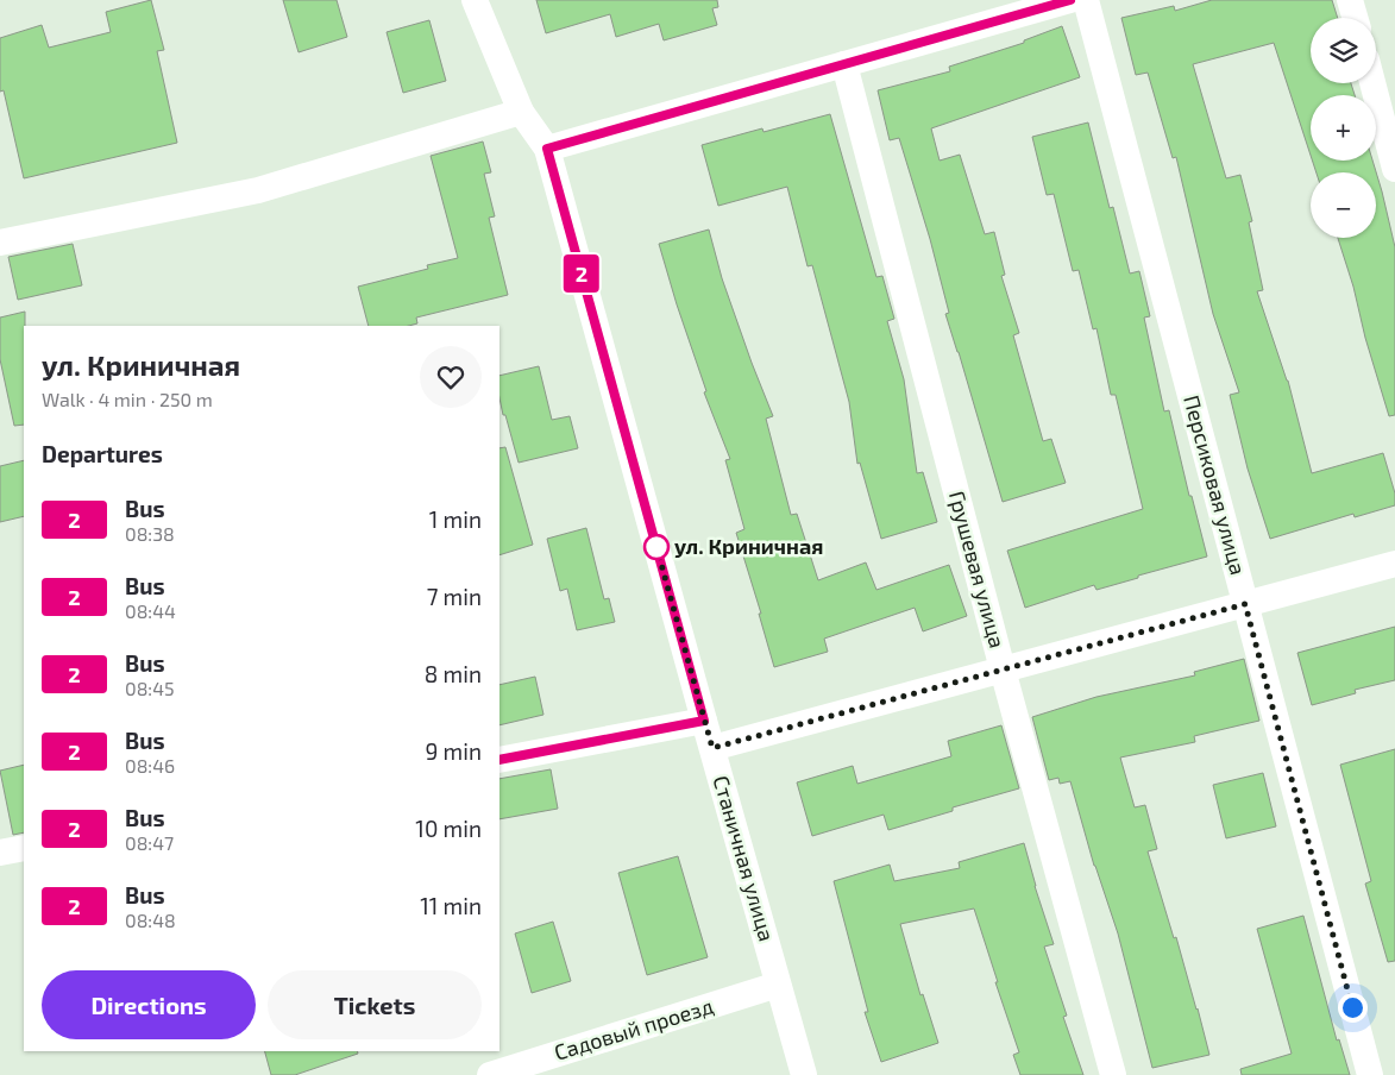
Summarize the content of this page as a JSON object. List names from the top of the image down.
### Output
{
  "streets": {
    "street": [
      "Персиковая улица",
      "Грушевая улица",
      "Станичная улица",
      "Садовый проезд"
    ]
  },
  "crossings": [
    ["Станичная улица", "Садовый проезд"]
  ],
  "places": ["ул. Криничная"],
  "lines": ["bus line 2"],
  "page": {
    "on_map": "2",
    "map_buttons": ["+", "−"],
    "heading": [
      ["ул. Криничная", "Walk · 4 min · 250 m"],
      "Departures"
    ],
    "list": [
      {
        "mark": "2",
        "name": "Bus",
        "note": "08:38",
        "value": "1 min"
      },
      {
        "mark": "2",
        "name": "Bus",
        "note": "08:44",
        "value": "7 min"
      },
      {
        "mark": "2",
        "name": "Bus",
        "note": "08:45",
        "value": "8 min"
      },
      {
        "mark": "2",
        "name": "Bus",
        "note": "08:46",
        "value": "9 min"
      },
      {
        "mark": "2",
        "name": "Bus",
        "note": "08:47",
        "value": "10 min"
      },
      {
        "mark": "2",
        "name": "Bus",
        "note": "08:48",
        "value": "11 min"
      }
    ],
    "buttons": ["Directions", "Tickets"]
  }
}
